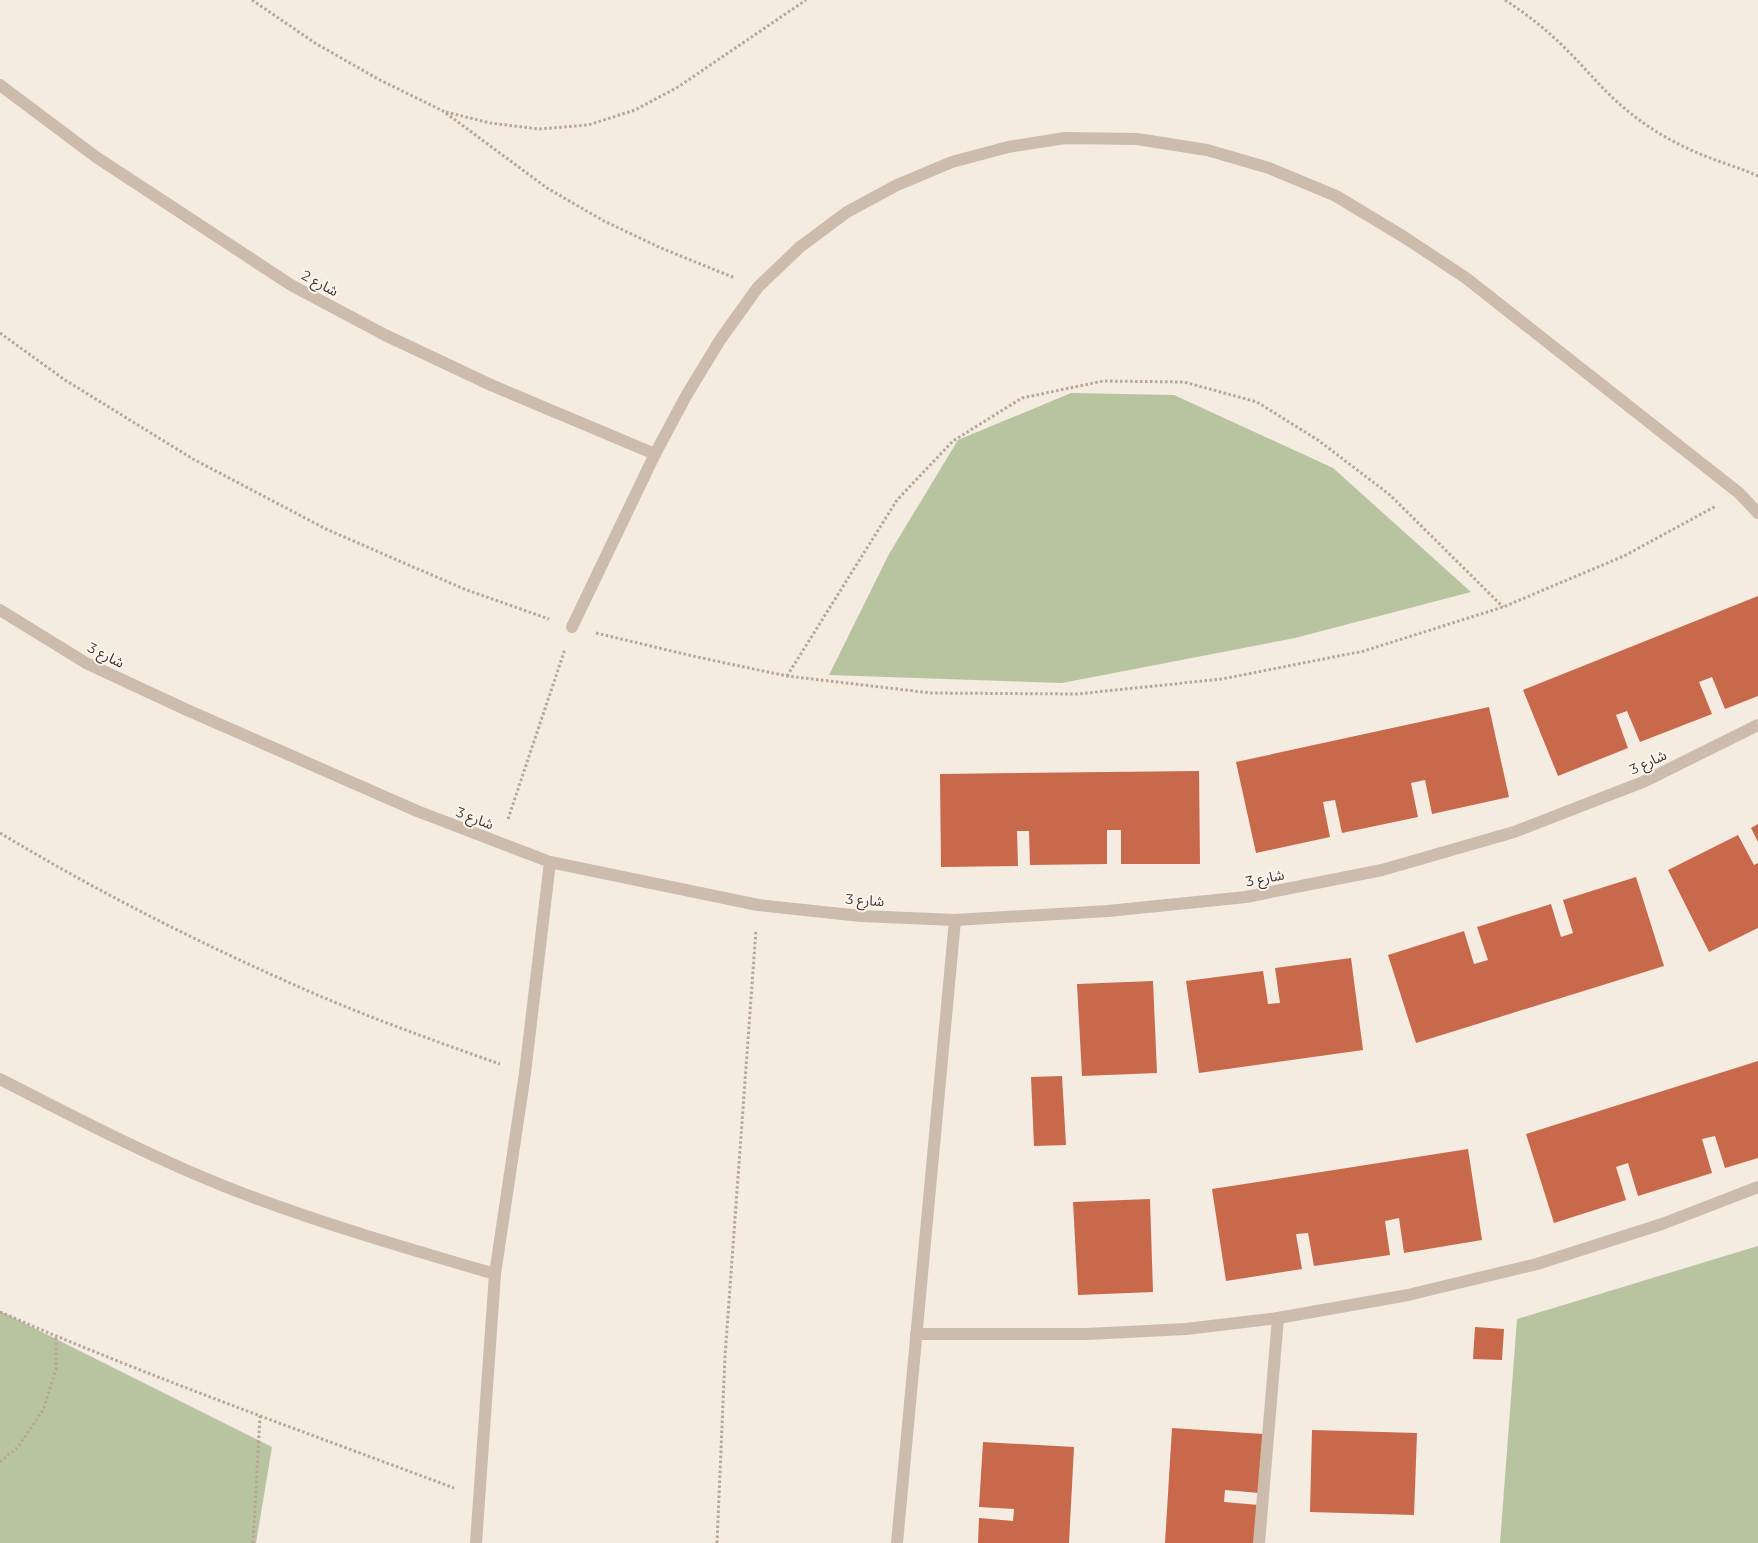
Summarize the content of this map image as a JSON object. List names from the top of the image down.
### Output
{
  "streets": {
    "street": ["شارع 2", "شارع 3"]
  }
}
